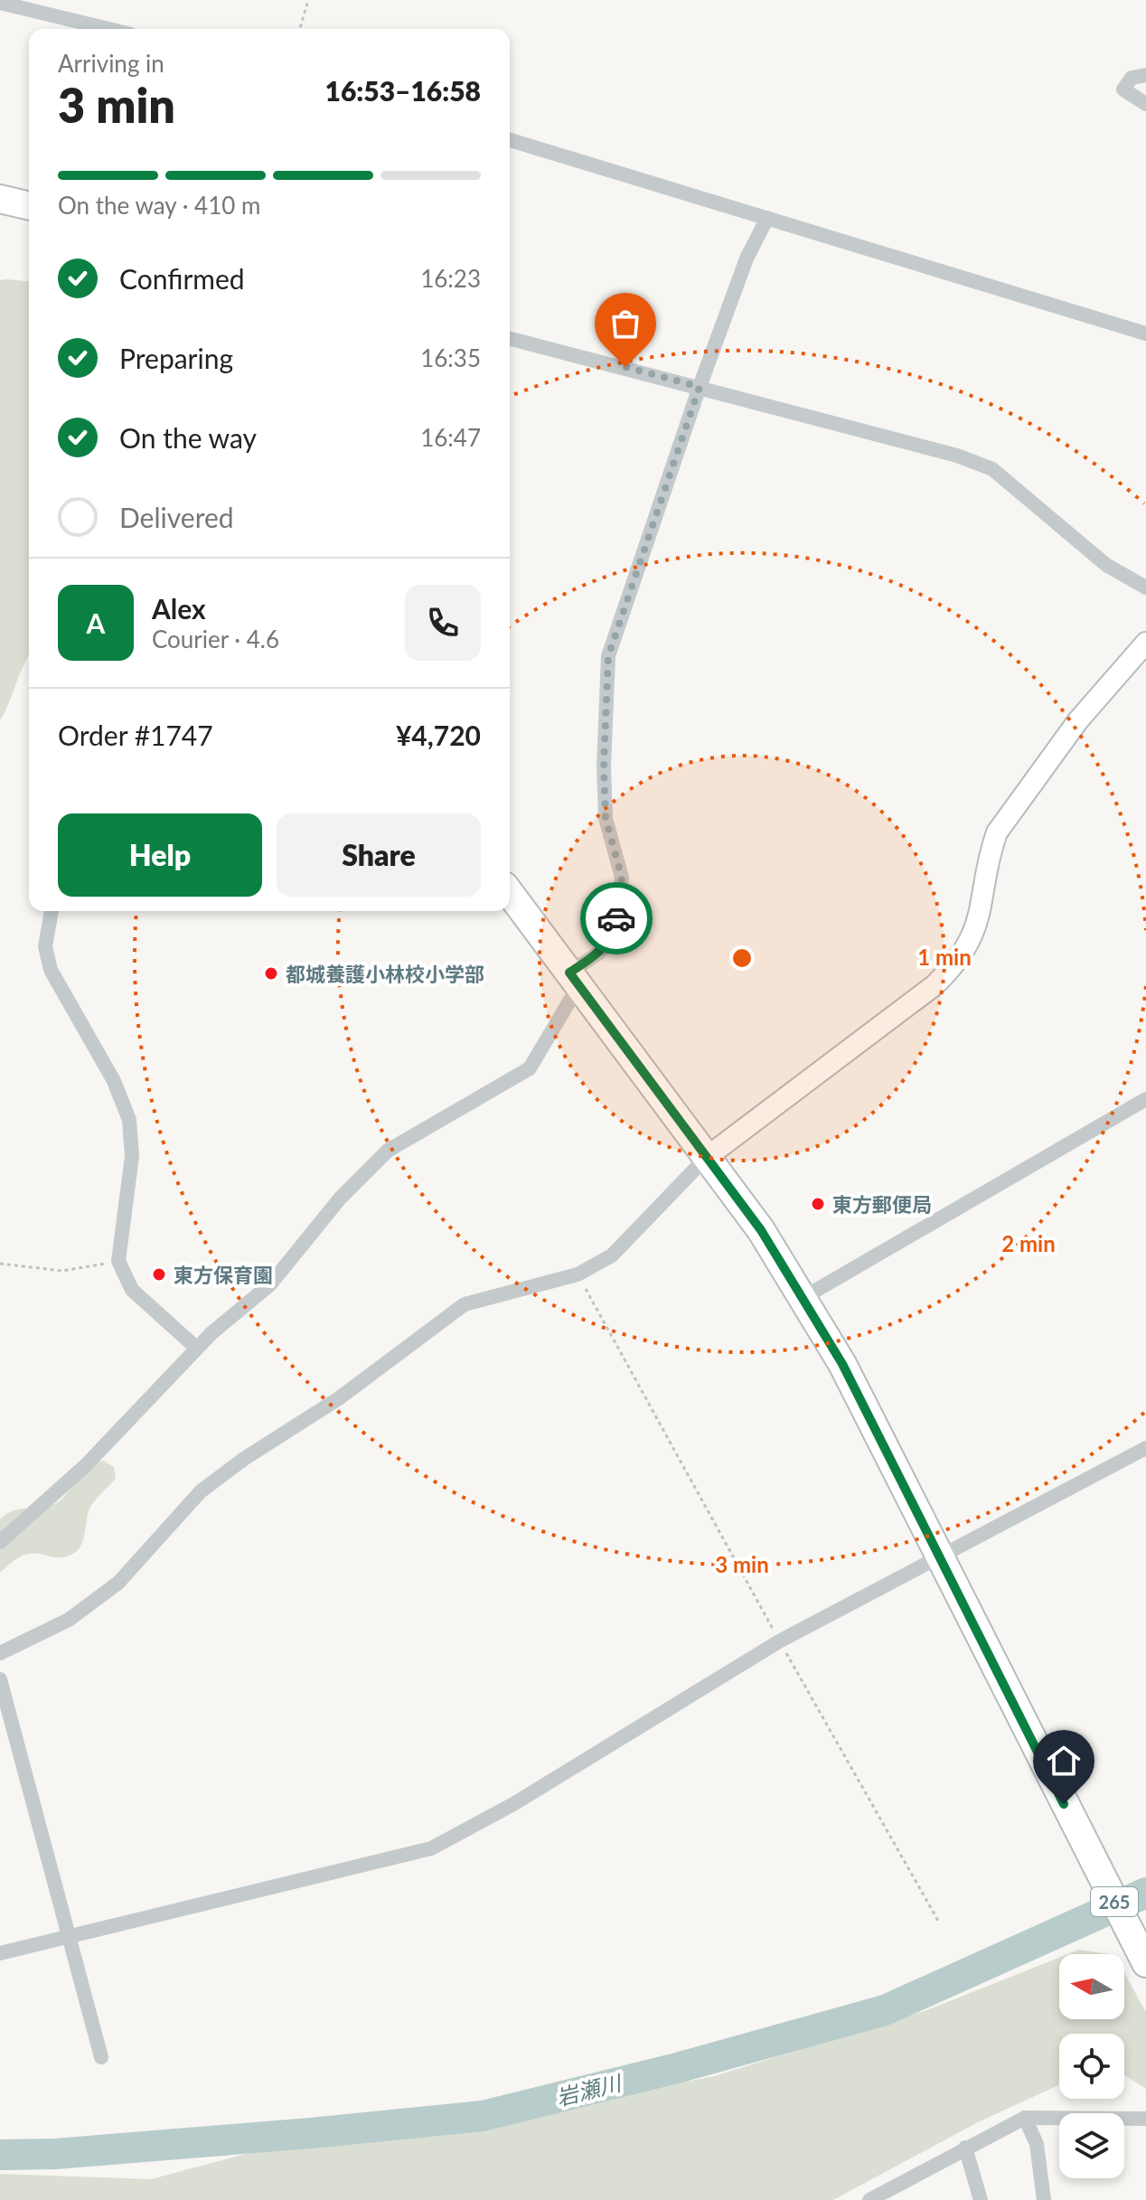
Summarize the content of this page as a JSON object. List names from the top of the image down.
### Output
{
  "streets": {
    "highway": ["265"]
  },
  "water": ["岩瀬川"],
  "places": ["都城養護小林校小学部", "東方郵便局", "東方保育園"],
  "north": "left",
  "page": {
    "heading": ["3 min", "Arriving in", "16:53–16:58"],
    "panel": [
      "Alex",
      "Courier · 4.6",
      "Order #1747",
      "¥4,720"
    ],
    "bar": "On the way · 410 m",
    "list": [
      ["Confirmed", "16:23"],
      ["Preparing", "16:35"],
      ["On the way", "16:47"],
      "Delivered"
    ],
    "round": "A",
    "buttons": ["Help", "Share"]
  },
  "rings": ["1 min", "2 min", "3 min"]
}
